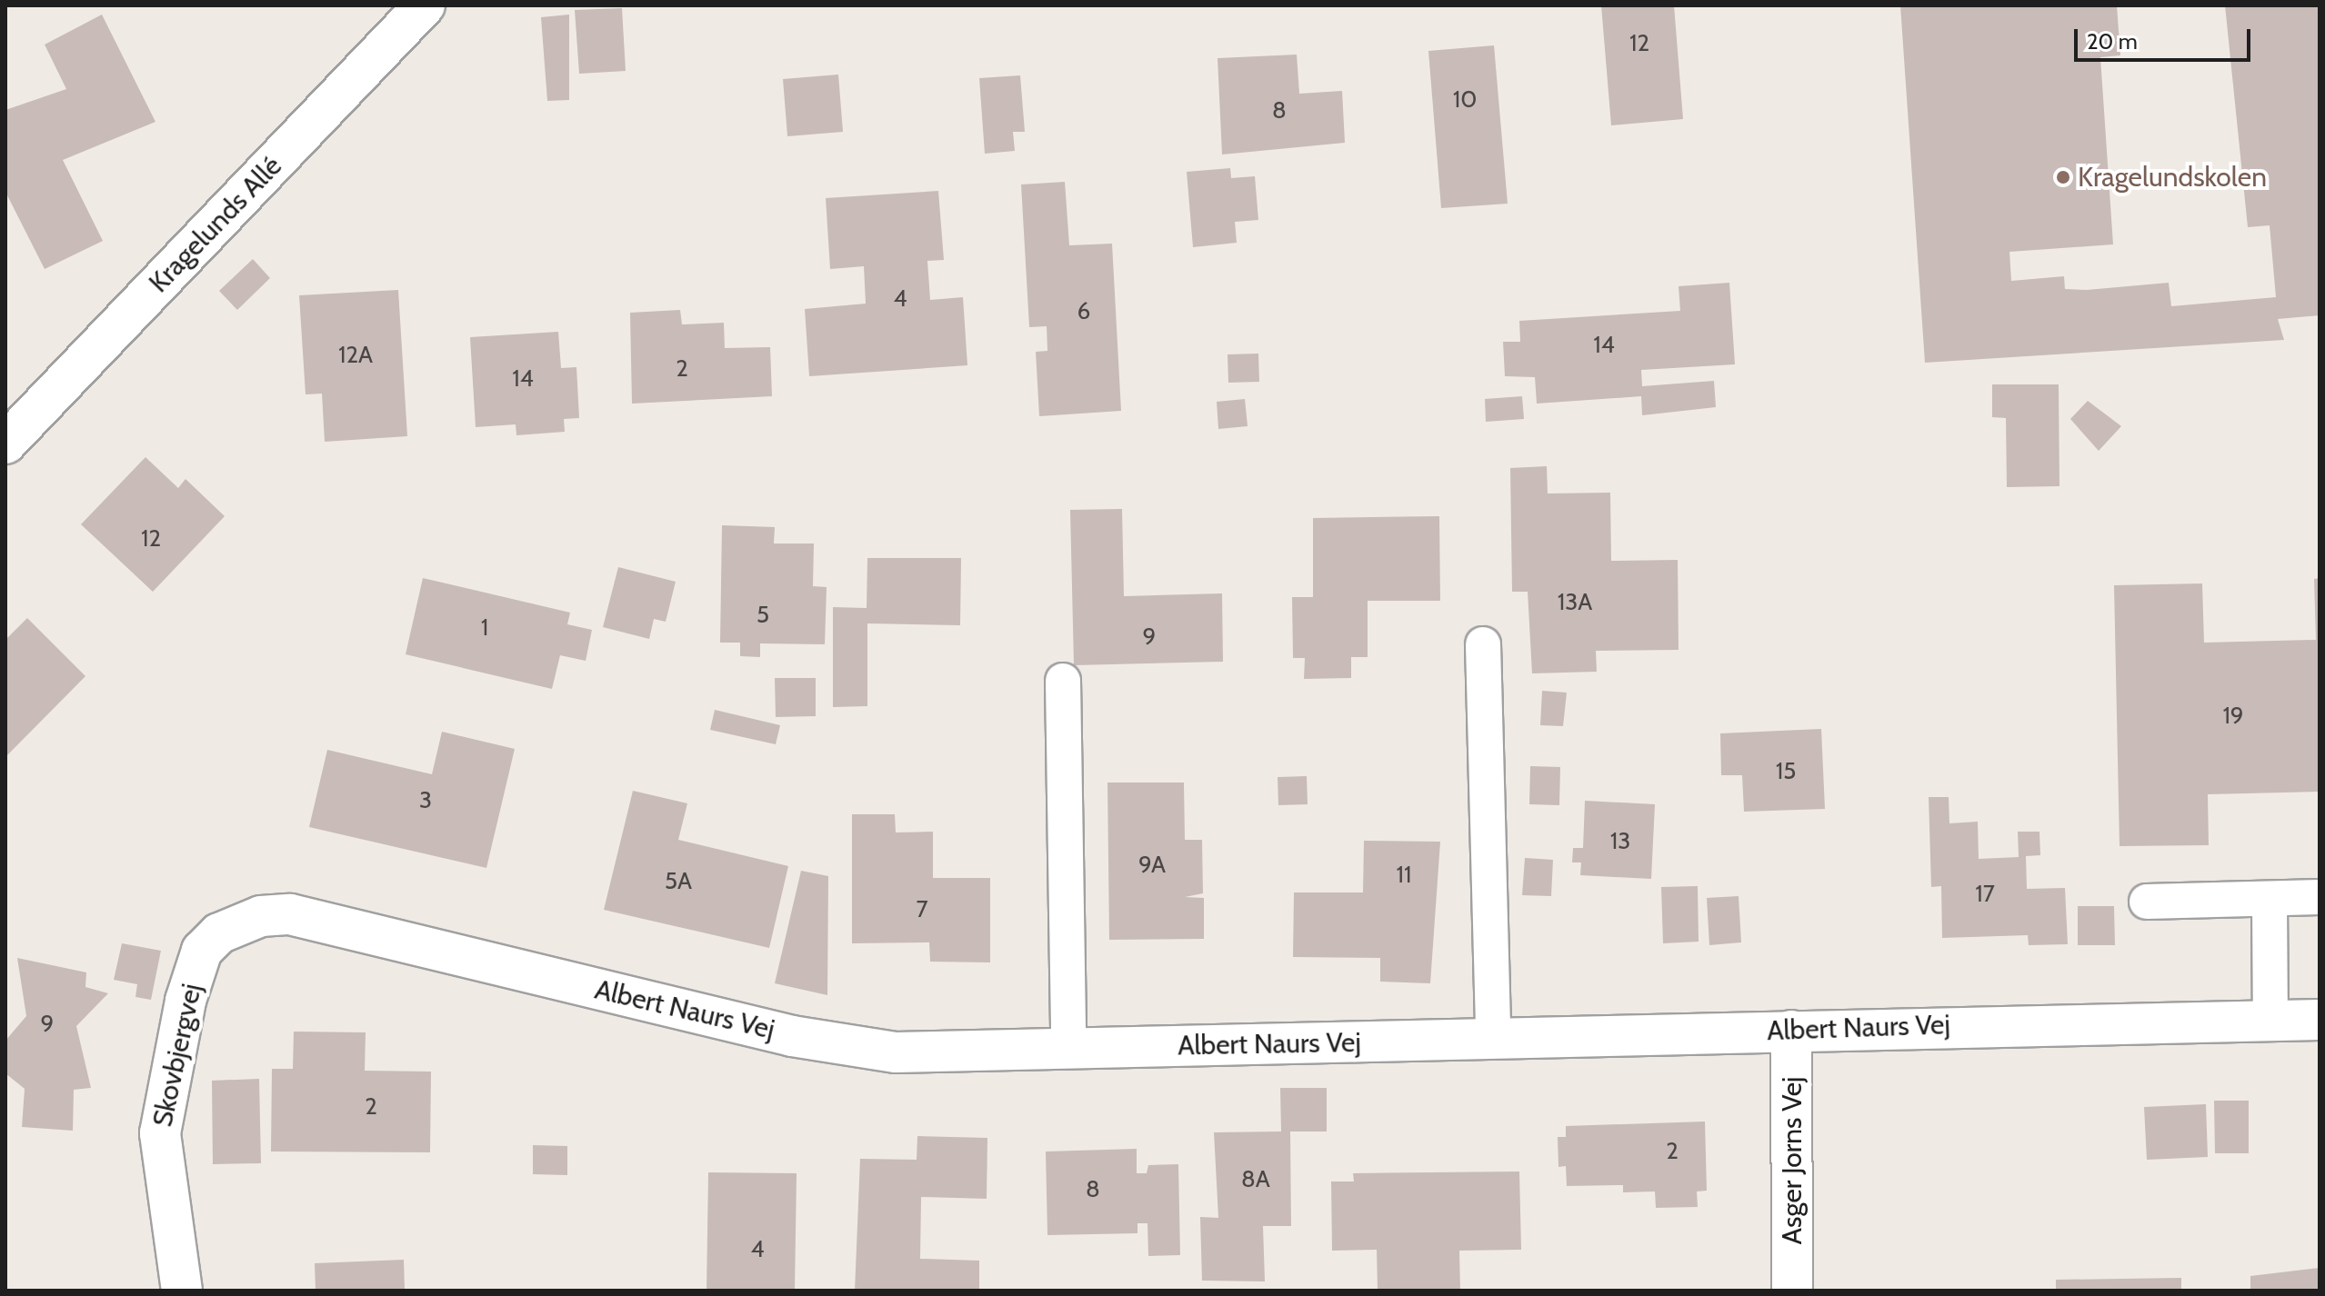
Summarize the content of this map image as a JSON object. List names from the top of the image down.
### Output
{
  "streets": {
    "street": [
      "Kragelunds Allé",
      "Albert Naurs Vej",
      "Skovbjergvej",
      "Asger Jorns Vej"
    ]
  },
  "crossings": [
    ["Albert Naurs Vej", "Skovbjergvej"],
    ["Albert Naurs Vej", "Asger Jorns Vej"]
  ],
  "places": ["Kragelundskolen"],
  "house_numbers": [
    "12",
    "10",
    "8",
    "4",
    "6",
    "14",
    "12A",
    "2",
    "14",
    "12",
    "13A",
    "5",
    "1",
    "9",
    "19",
    "15",
    "3",
    "13",
    "9A",
    "11",
    "5A",
    "17",
    "7",
    "9",
    "2",
    "2",
    "8A",
    "8",
    "4"
  ],
  "scale_bar": "20 m"
}
